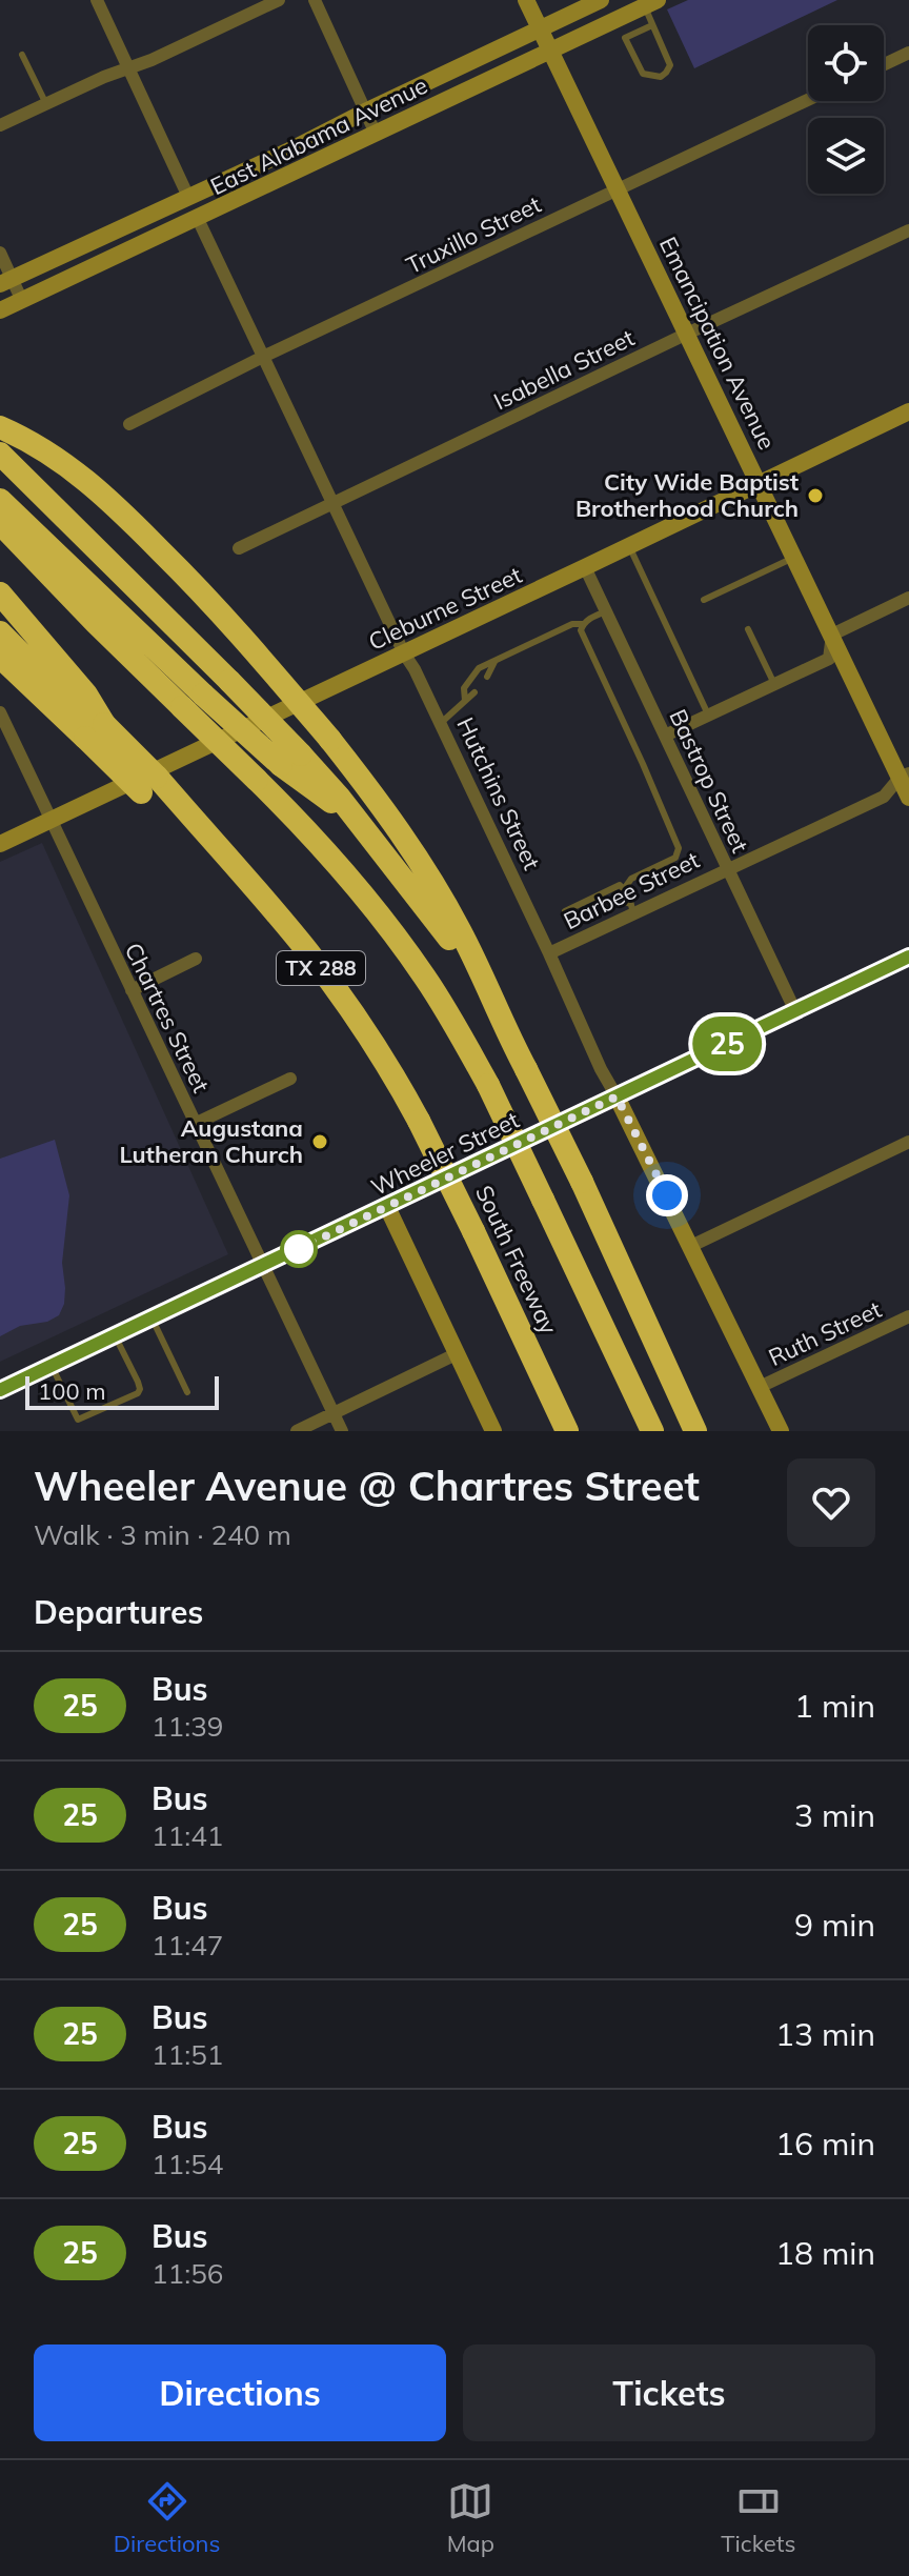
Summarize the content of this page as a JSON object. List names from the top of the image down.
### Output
{
  "streets": {
    "highway": ["TX 288", "South Freeway"],
    "main road": [
      "East Alabama Avenue",
      "Emancipation Avenue",
      "Cleburne Street",
      "Hutchins Street",
      "Wheeler Street"
    ],
    "street": [
      "Truxillo Street",
      "Isabella Street",
      "Bastrop Street",
      "Barbee Street",
      "Chartres Street",
      "Ruth Street"
    ]
  },
  "crossings": [
    ["East Alabama Avenue", "Emancipation Avenue"],
    ["East Alabama Avenue", "Hutchins Street"],
    ["Truxillo Street", "Emancipation Avenue"],
    ["Truxillo Street", "Hutchins Street"],
    ["Emancipation Avenue", "Isabella Street"],
    ["Emancipation Avenue", "Cleburne Street"],
    ["Emancipation Avenue", "Barbee Street"],
    ["Isabella Street", "Hutchins Street"],
    ["Cleburne Street", "Bastrop Street"],
    ["Cleburne Street", "Hutchins Street"],
    ["Cleburne Street", "Chartres Street"],
    ["Bastrop Street", "Barbee Street"],
    ["Bastrop Street", "Wheeler Street"],
    ["Hutchins Street", "Barbee Street"],
    ["Hutchins Street", "Wheeler Street"],
    ["Hutchins Street", "Ruth Street"],
    ["Chartres Street", "Wheeler Street"]
  ],
  "places": ["City Wide Baptist Brotherhood Church", "Augustana Lutheran Church"],
  "lines": ["bus line 25"],
  "scale_bar": "100 m",
  "page": {
    "on_map": "25",
    "scale": "100 m",
    "heading": [
      ["Wheeler Avenue @ Chartres Street", "Walk · 3 min · 240 m"],
      "Departures"
    ],
    "list": [
      {
        "mark": "25",
        "name": "Bus",
        "note": "11:39",
        "value": "1 min"
      },
      {
        "mark": "25",
        "name": "Bus",
        "note": "11:41",
        "value": "3 min"
      },
      {
        "mark": "25",
        "name": "Bus",
        "note": "11:47",
        "value": "9 min"
      },
      {
        "mark": "25",
        "name": "Bus",
        "note": "11:51",
        "value": "13 min"
      },
      {
        "mark": "25",
        "name": "Bus",
        "note": "11:54",
        "value": "16 min"
      },
      {
        "mark": "25",
        "name": "Bus",
        "note": "11:56",
        "value": "18 min"
      }
    ],
    "buttons": ["Directions", "Tickets"],
    "tabs": ["Directions", "Map", "Tickets"]
  }
}
